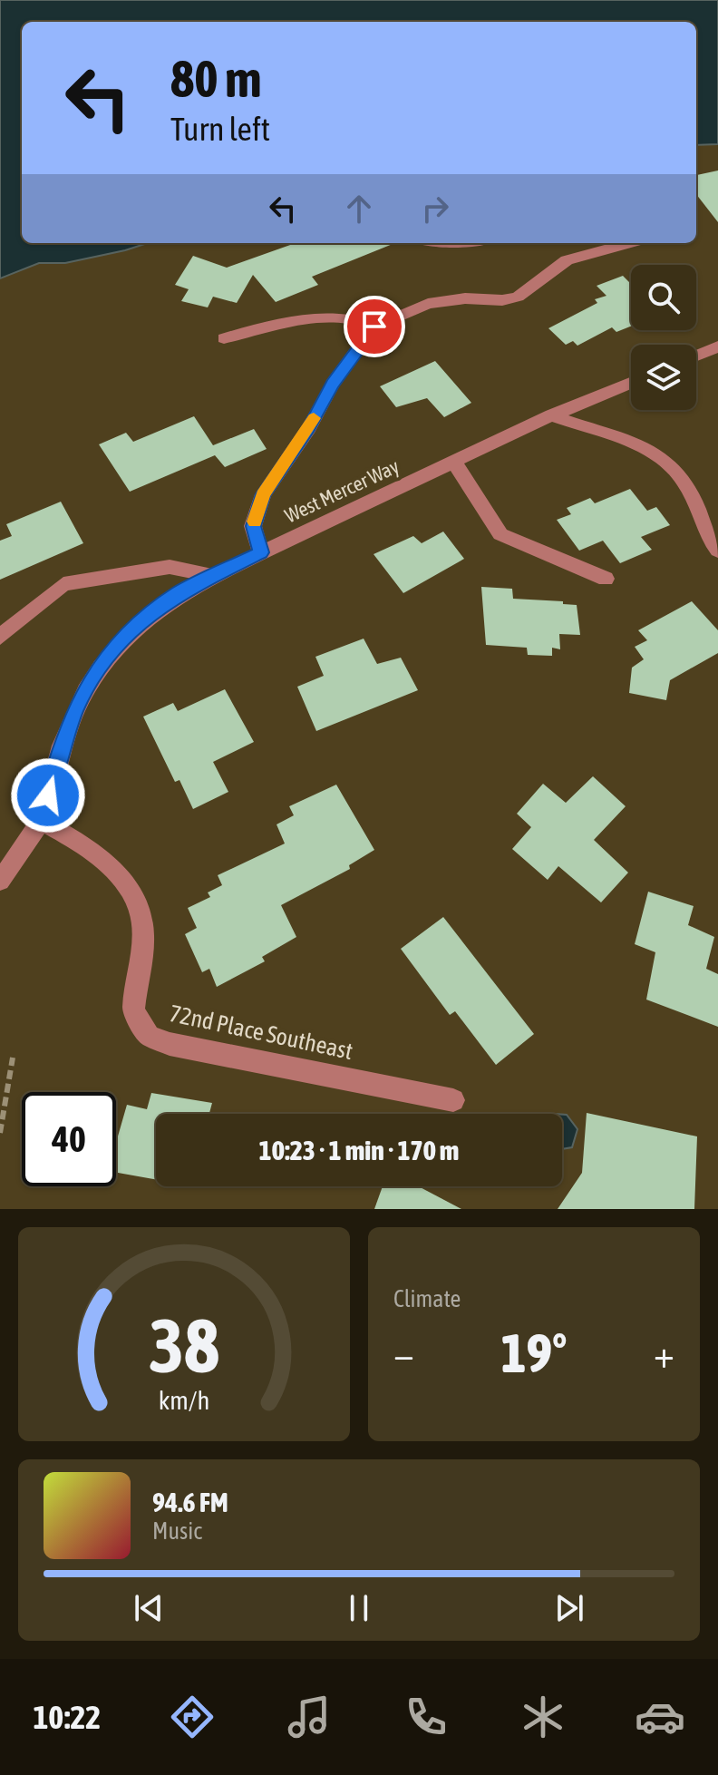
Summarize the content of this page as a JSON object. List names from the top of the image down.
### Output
{
  "streets": {
    "street": ["West Mercer Way", "72nd Place Southeast"]
  },
  "crossings": [
    ["West Mercer Way", "72nd Place Southeast"]
  ],
  "page": {
    "turn": ["80 m", "Turn left"],
    "limit": "40",
    "trip": "10:23 · 1 min · 170 m",
    "tile": "Climate",
    "heat": ["−", "19°", "+"],
    "song": ["94.6 FM", "Music"],
    "tabs": "10:22",
    "gauge": ["38", "km/h"]
  }
}
